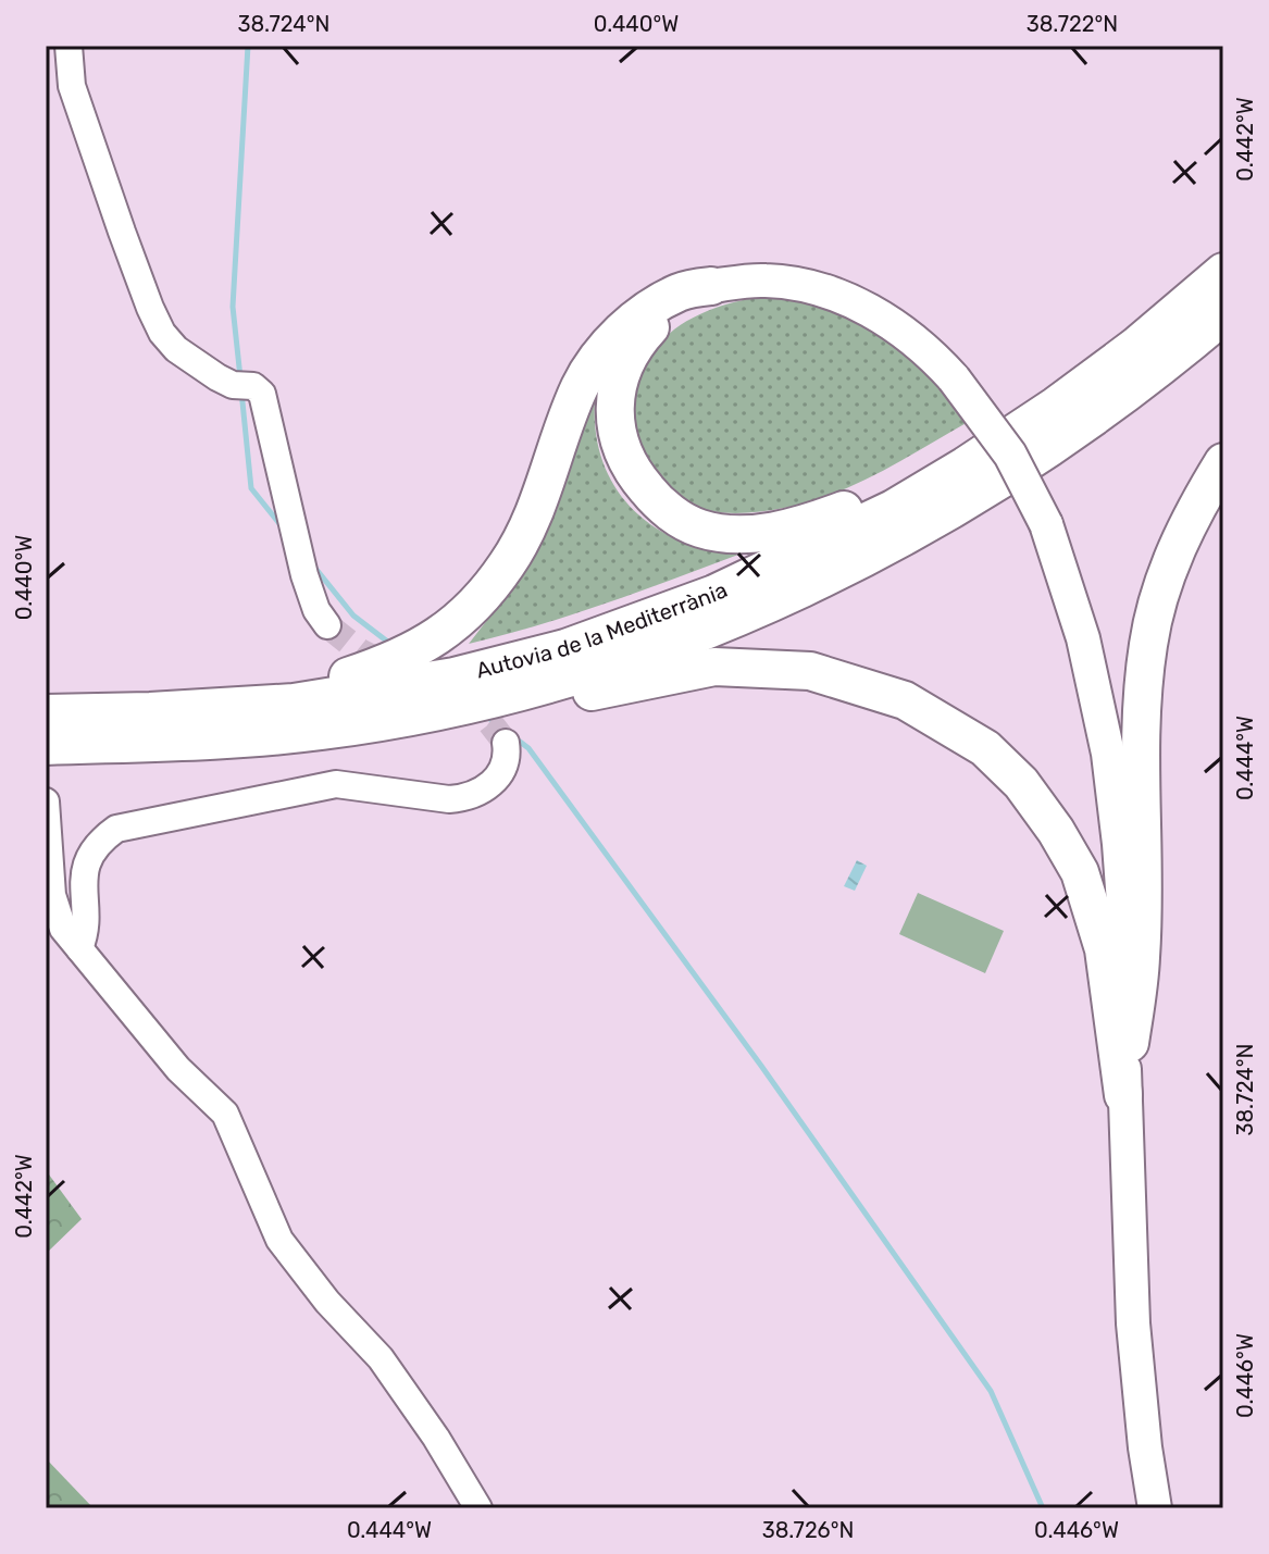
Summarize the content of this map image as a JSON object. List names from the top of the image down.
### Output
{
  "streets": {
    "highway": ["Autovia de la Mediterrània"]
  },
  "coordinates": [
    "38.724°N",
    "0.440°W",
    "38.722°N",
    "0.442°W",
    "0.444°W",
    "0.446°W",
    "38.726°N"
  ]
}
